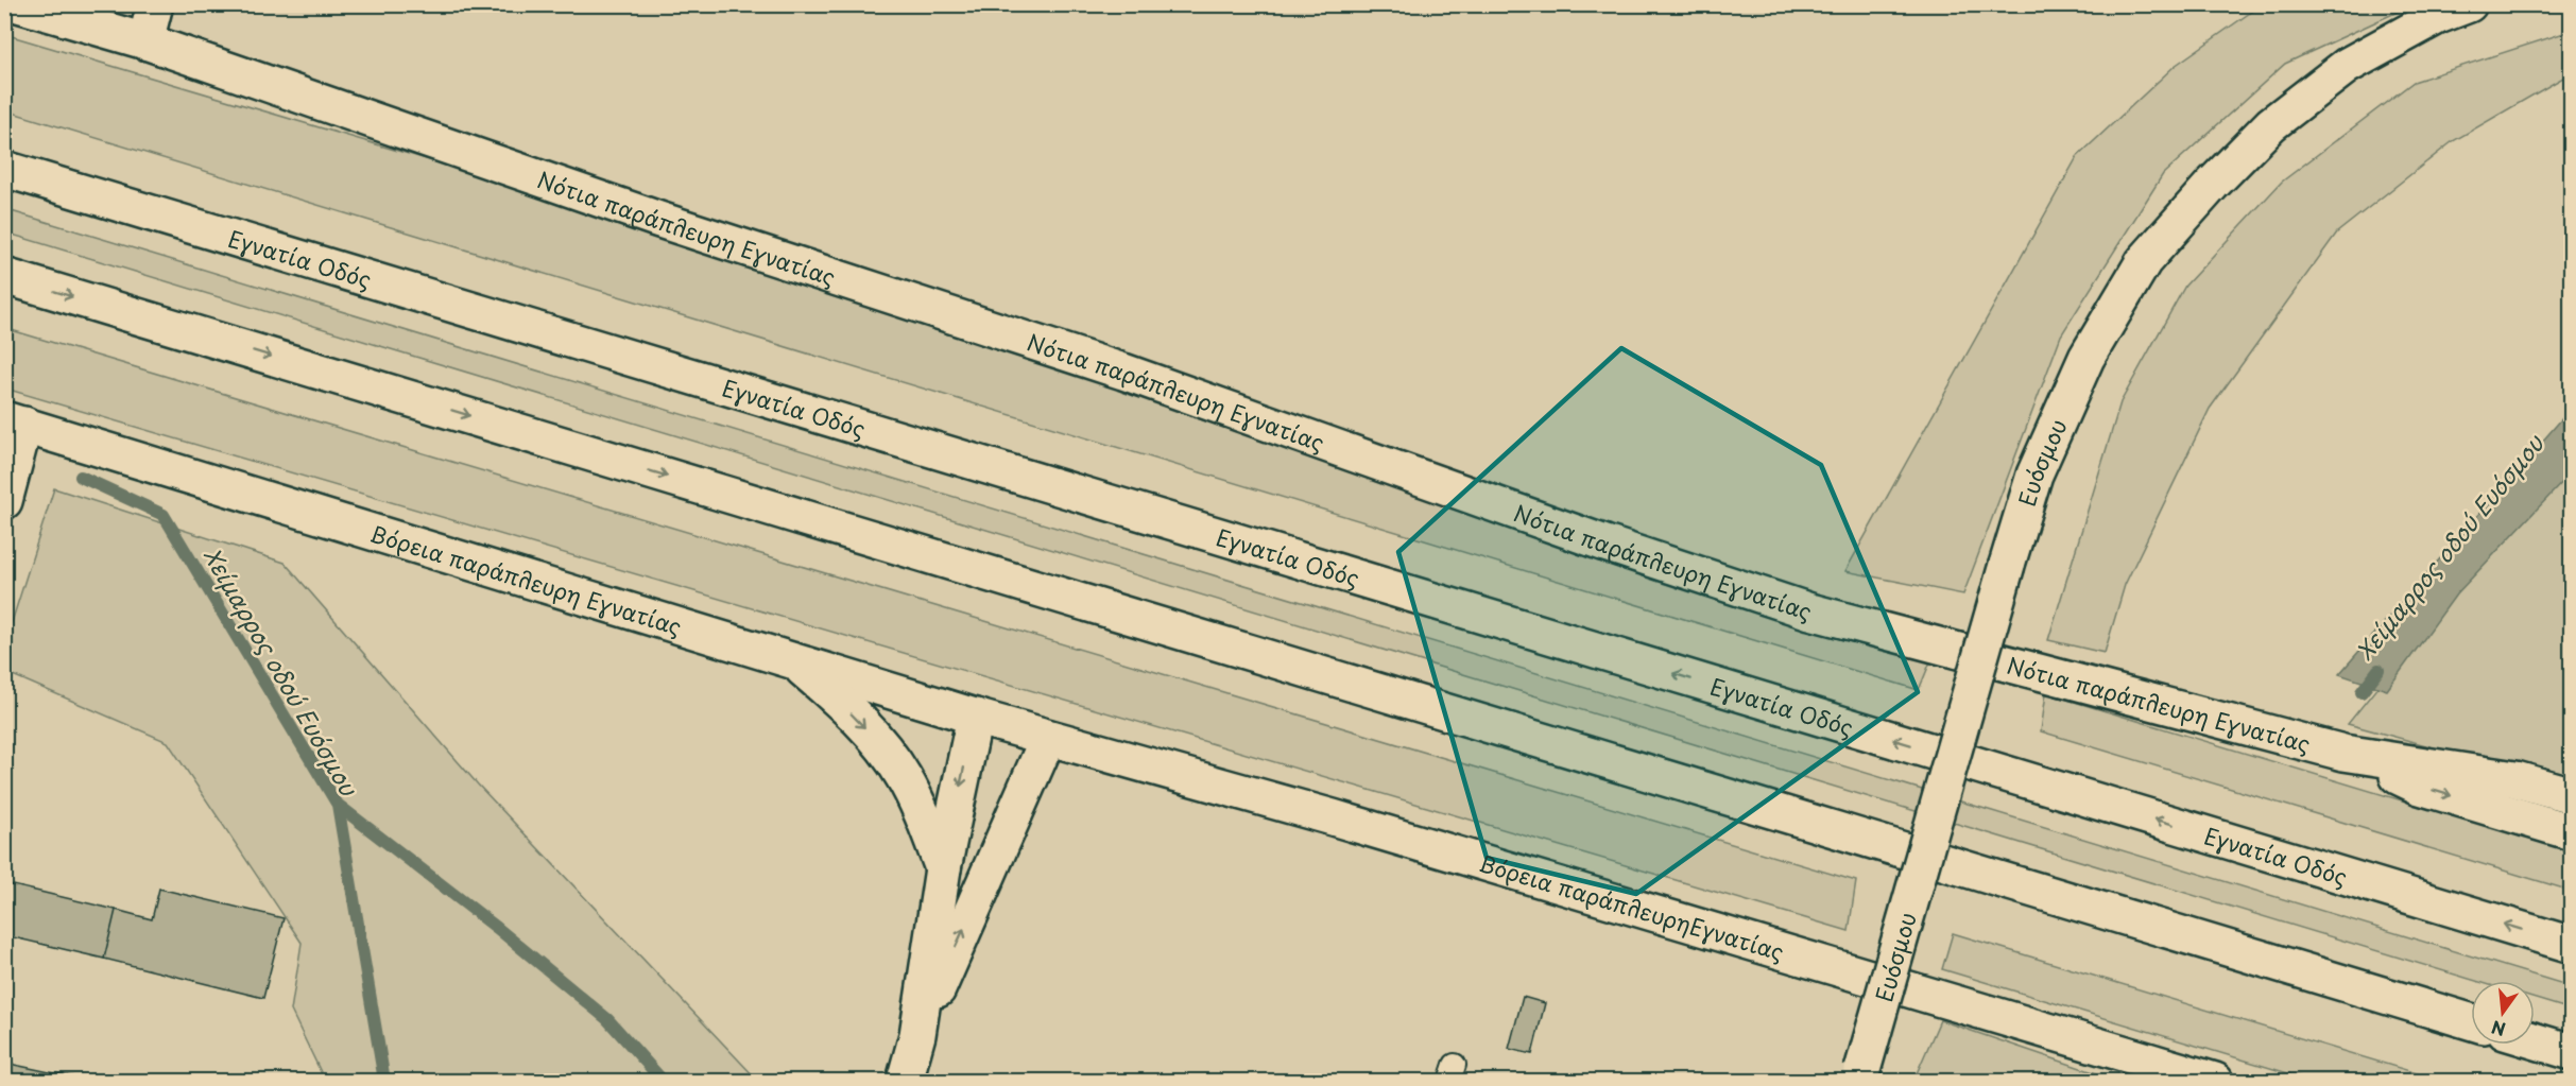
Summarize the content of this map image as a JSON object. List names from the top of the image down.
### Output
{
  "streets": {
    "main road": [
      "Νότια παράπλευρη Εγνατίας",
      "Εγνατία Οδός",
      "Ευόσμου",
      "Βόρεια παράπλευρη Εγνατίας",
      "Βόρεια παράπλευρηΕγνατίας"
    ]
  },
  "crossings": [
    ["Βόρεια παράπλευρη Εγνατίας", "Βόρεια παράπλευρηΕγνατίας"]
  ],
  "water": ["Χείμαρρος οδού Ευόσμου"],
  "north": "bottom"
}
